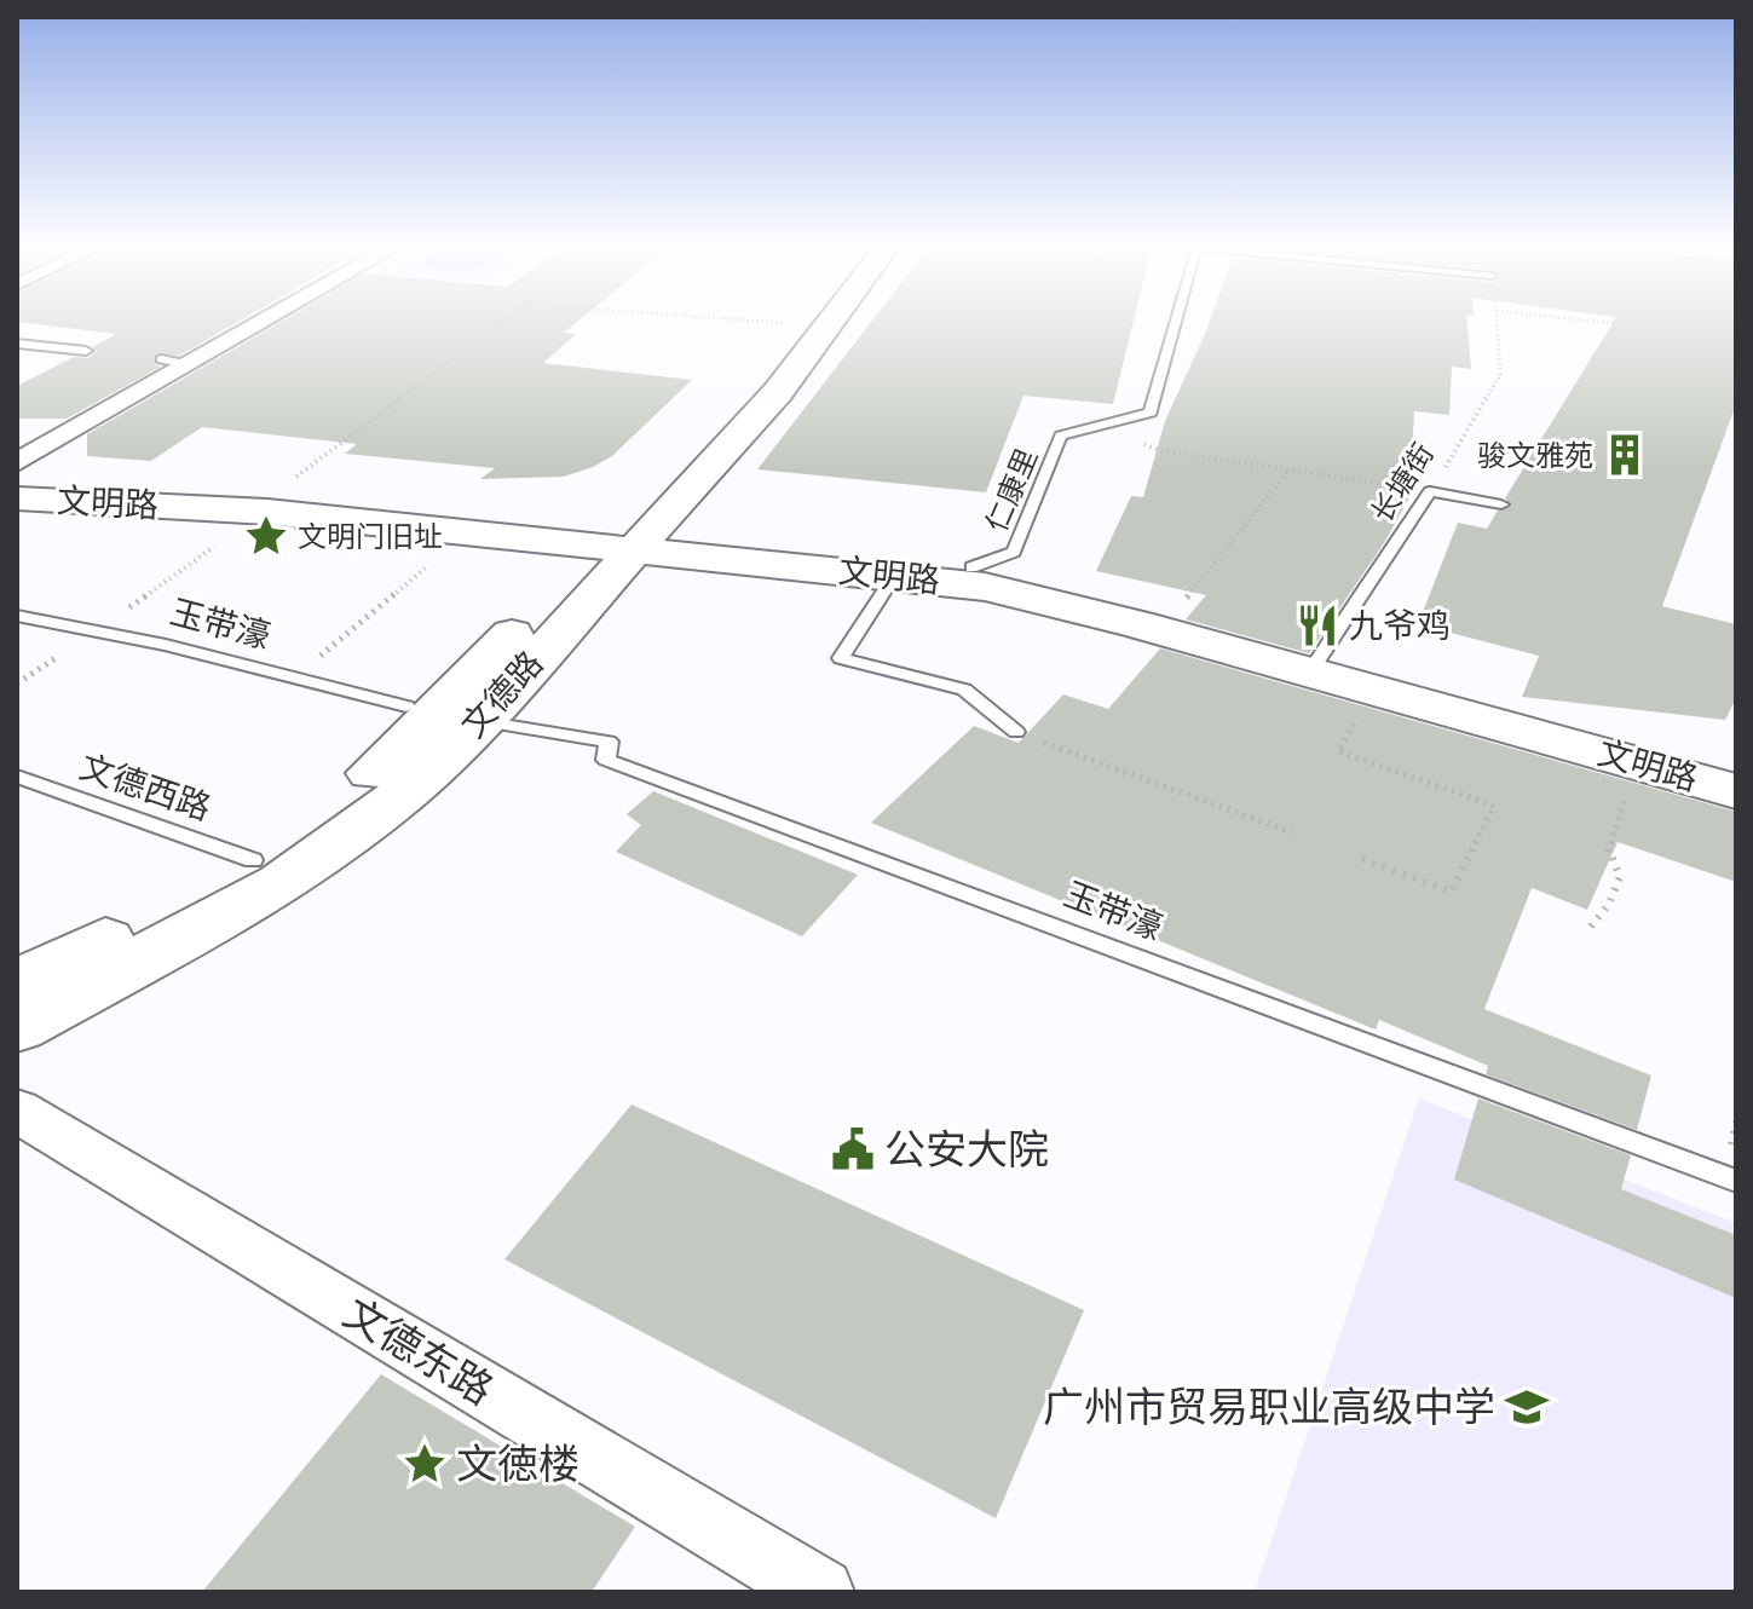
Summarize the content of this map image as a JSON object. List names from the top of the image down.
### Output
{
  "streets": {
    "main road": ["文明路", "文德路"],
    "street": ["文德东路"],
    "lane": [
      "长塘街",
      "仁康里",
      "玉带濠",
      "文德西路"
    ]
  },
  "crossings": [
    ["长塘街", "文明路"],
    ["仁康里", "文明路"],
    ["文明路", "文德路"],
    ["玉带濠", "文德路"],
    ["文德路", "文德西路"]
  ],
  "places": {
    "building": ["骏文雅苑"],
    "place": ["文明门旧址", "文徳楼"],
    "restaurant": ["九爷鸡"],
    "public building": ["公安大院"],
    "school or university": ["广州市贸易职业高级中学"]
  }
}
